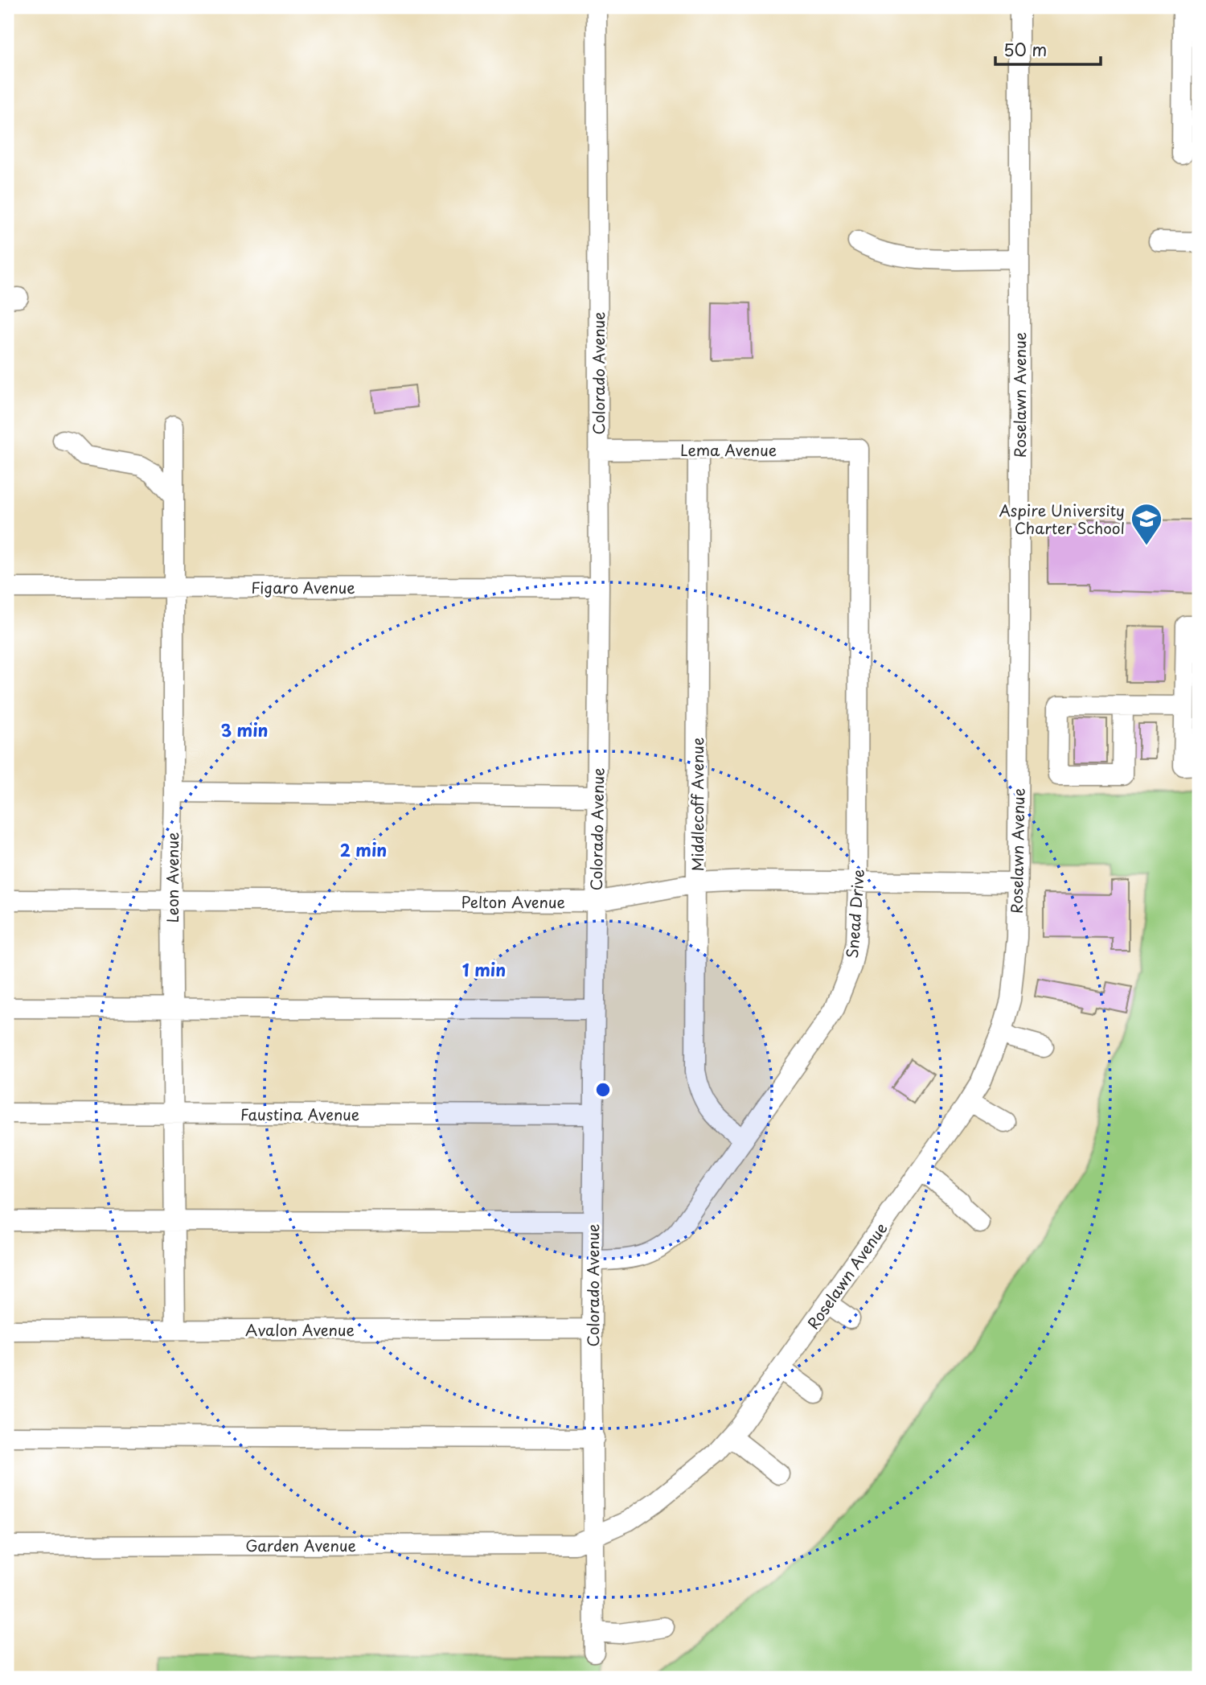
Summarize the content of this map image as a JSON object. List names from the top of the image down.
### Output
{
  "streets": {
    "street": [
      "Colorado Avenue",
      "Roselawn Avenue",
      "Lema Avenue",
      "Figaro Avenue",
      "Middlecoff Avenue",
      "Leon Avenue",
      "Pelton Avenue",
      "Snead Drive",
      "Faustina Avenue",
      "Avalon Avenue",
      "Garden Avenue"
    ]
  },
  "crossings": [
    ["Colorado Avenue", "Roselawn Avenue"],
    ["Colorado Avenue", "Lema Avenue"],
    ["Colorado Avenue", "Figaro Avenue"],
    ["Colorado Avenue", "Pelton Avenue"],
    ["Colorado Avenue", "Snead Drive"],
    ["Colorado Avenue", "Faustina Avenue"],
    ["Colorado Avenue", "Avalon Avenue"],
    ["Colorado Avenue", "Garden Avenue"],
    ["Roselawn Avenue", "Pelton Avenue"],
    ["Roselawn Avenue", "Garden Avenue"],
    ["Lema Avenue", "Middlecoff Avenue"],
    ["Lema Avenue", "Snead Drive"],
    ["Figaro Avenue", "Leon Avenue"],
    ["Middlecoff Avenue", "Pelton Avenue"],
    ["Middlecoff Avenue", "Snead Drive"],
    ["Leon Avenue", "Pelton Avenue"],
    ["Leon Avenue", "Faustina Avenue"],
    ["Leon Avenue", "Avalon Avenue"],
    ["Pelton Avenue", "Snead Drive"]
  ],
  "places": {
    "school or university": ["Aspire University Charter School"]
  },
  "scale_bar": "50 m",
  "rings": ["3 min", "2 min", "1 min"]
}
